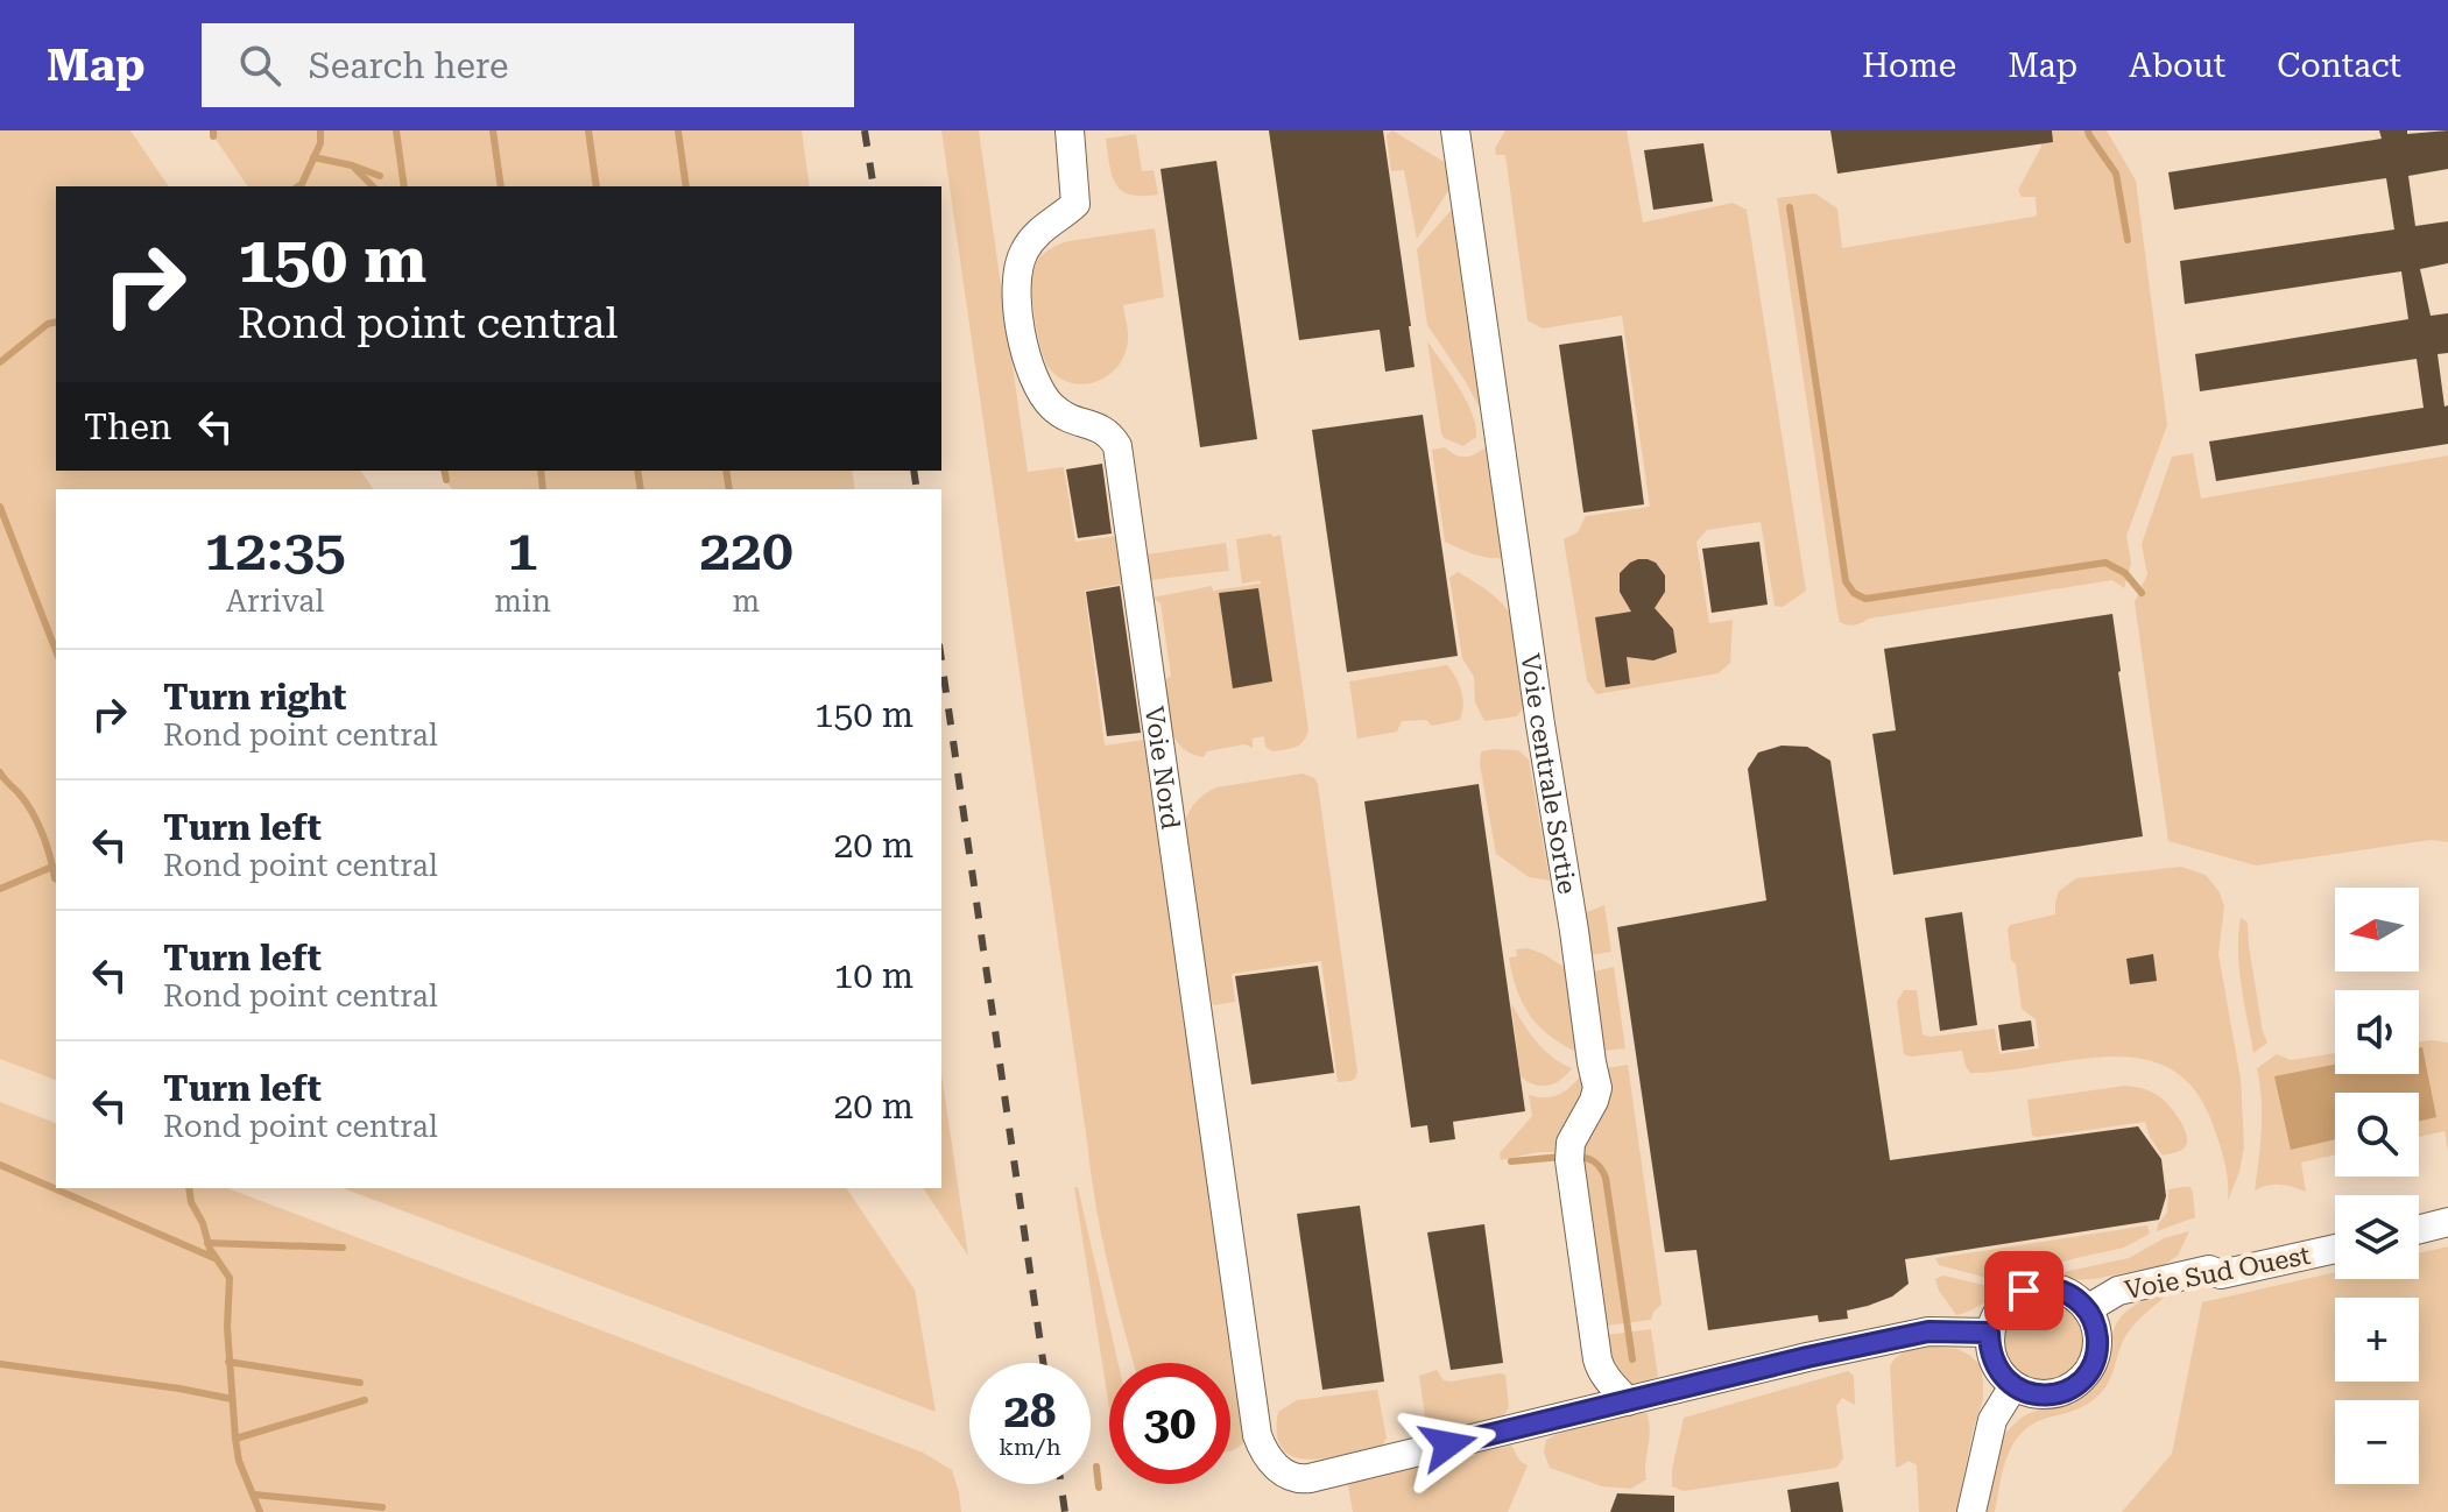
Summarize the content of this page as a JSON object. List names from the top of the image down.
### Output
{
  "streets": {
    "street": ["Voie Nord", "Voie centrale Sortie", "Voie Sud Ouest"]
  },
  "crossings": [
    ["Voie Nord", "Voie centrale Sortie"]
  ],
  "north": "left",
  "page": {
    "header": "Map",
    "search": "Search here",
    "nav": [
      "Home",
      "Map",
      "About",
      "Contact"
    ],
    "turn": ["150 m", "Rond point central"],
    "then": "Then",
    "eta": [
      "12:35",
      "Arrival",
      "1",
      "min",
      "220",
      "m"
    ],
    "list": [
      {
        "name": "Turn right",
        "note": "Rond point central",
        "value": "150 m"
      },
      {
        "name": "Turn left",
        "note": "Rond point central",
        "value": "20 m"
      },
      {
        "name": "Turn left",
        "note": "Rond point central",
        "value": "10 m"
      },
      {
        "name": "Turn left",
        "note": "Rond point central",
        "value": "20 m"
      }
    ],
    "map_buttons": ["+", "−"],
    "speed": "28 km/h",
    "limit": "30"
  }
}
